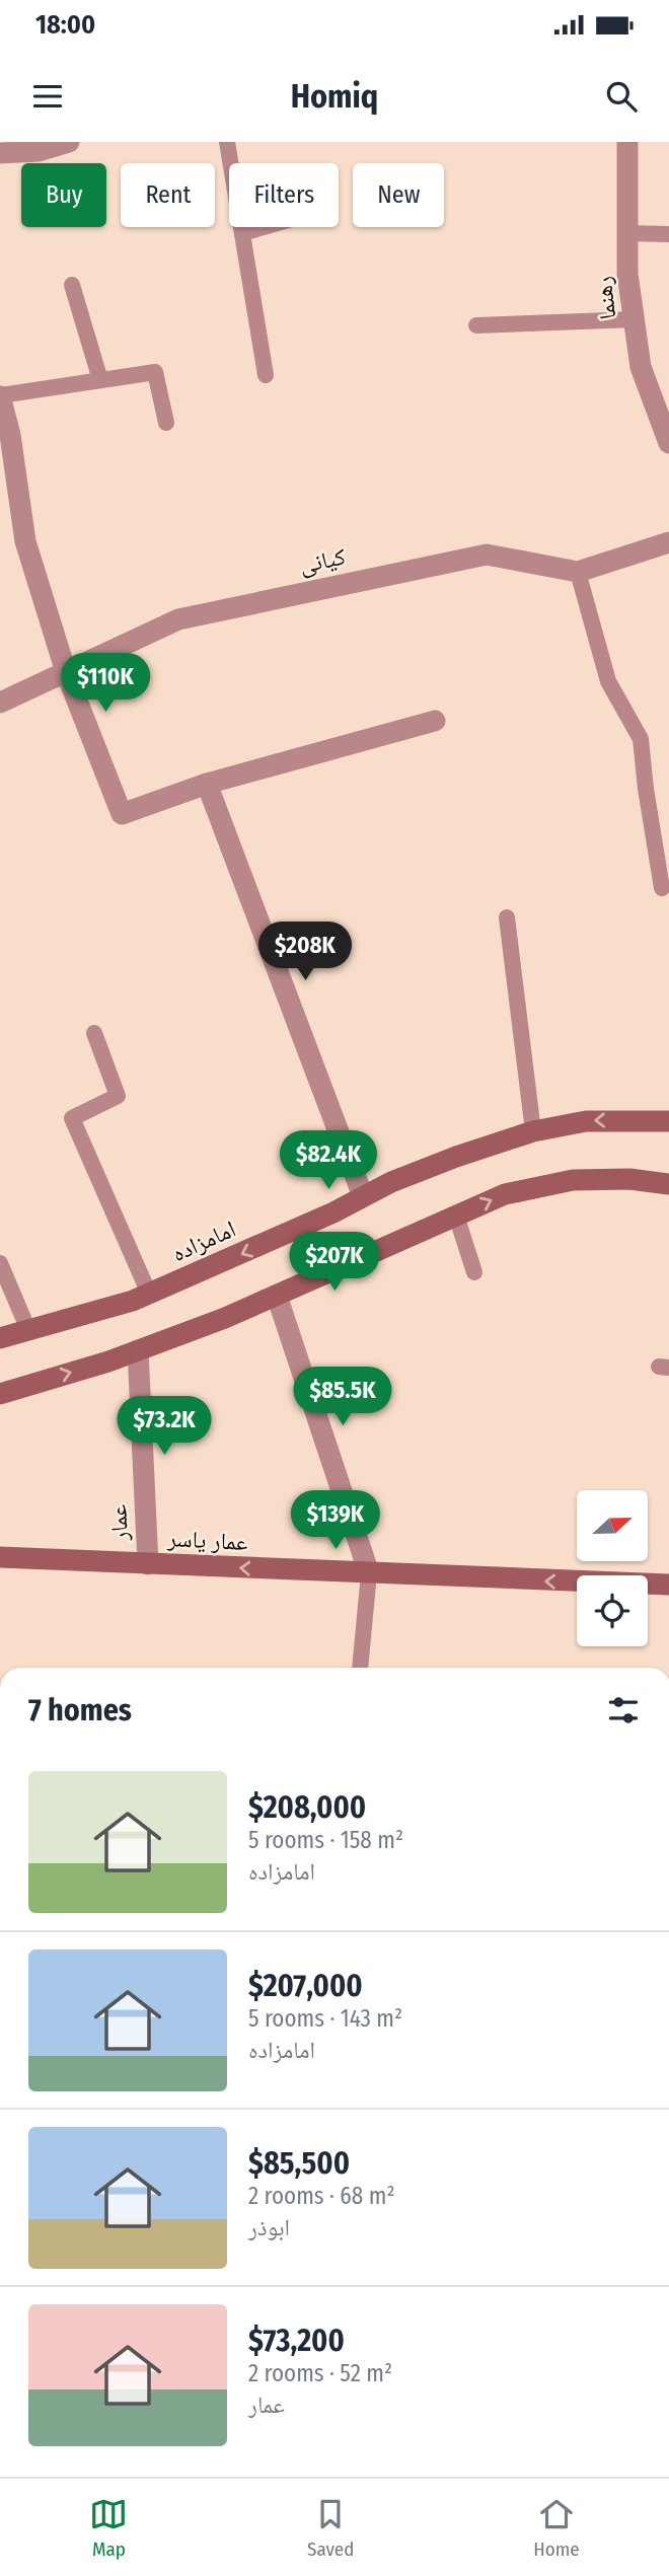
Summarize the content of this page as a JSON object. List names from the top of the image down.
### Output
{
  "streets": {
    "street": [
      "رهنما",
      "کیانی",
      "امامزاده",
      "عمار",
      "عمار یاسر"
    ]
  },
  "crossings": [
    ["عمار", "عمار یاسر"]
  ],
  "one_way": ["عمار یاسر"],
  "north": "right",
  "page": {
    "status": "18:00",
    "header": "Homiq",
    "chip": [
      "Buy",
      "Rent",
      "Filters",
      "New"
    ],
    "price": [
      "$110K",
      "$208K",
      "$82.4K",
      "$207K",
      "$85.5K",
      "$73.2K",
      "$139K"
    ],
    "heading": "7 homes",
    "list": [
      {
        "name": "$208,000",
        "note": "5 rooms · 158 m² · امامزاده"
      },
      {
        "name": "$207,000",
        "note": "5 rooms · 143 m² · امامزاده"
      },
      {
        "name": "$85,500",
        "note": "2 rooms · 68 m² · ابوذر"
      },
      {
        "name": "$73,200",
        "note": "2 rooms · 52 m² · عمار"
      }
    ],
    "tabs": ["Map", "Saved", "Home"]
  }
}
